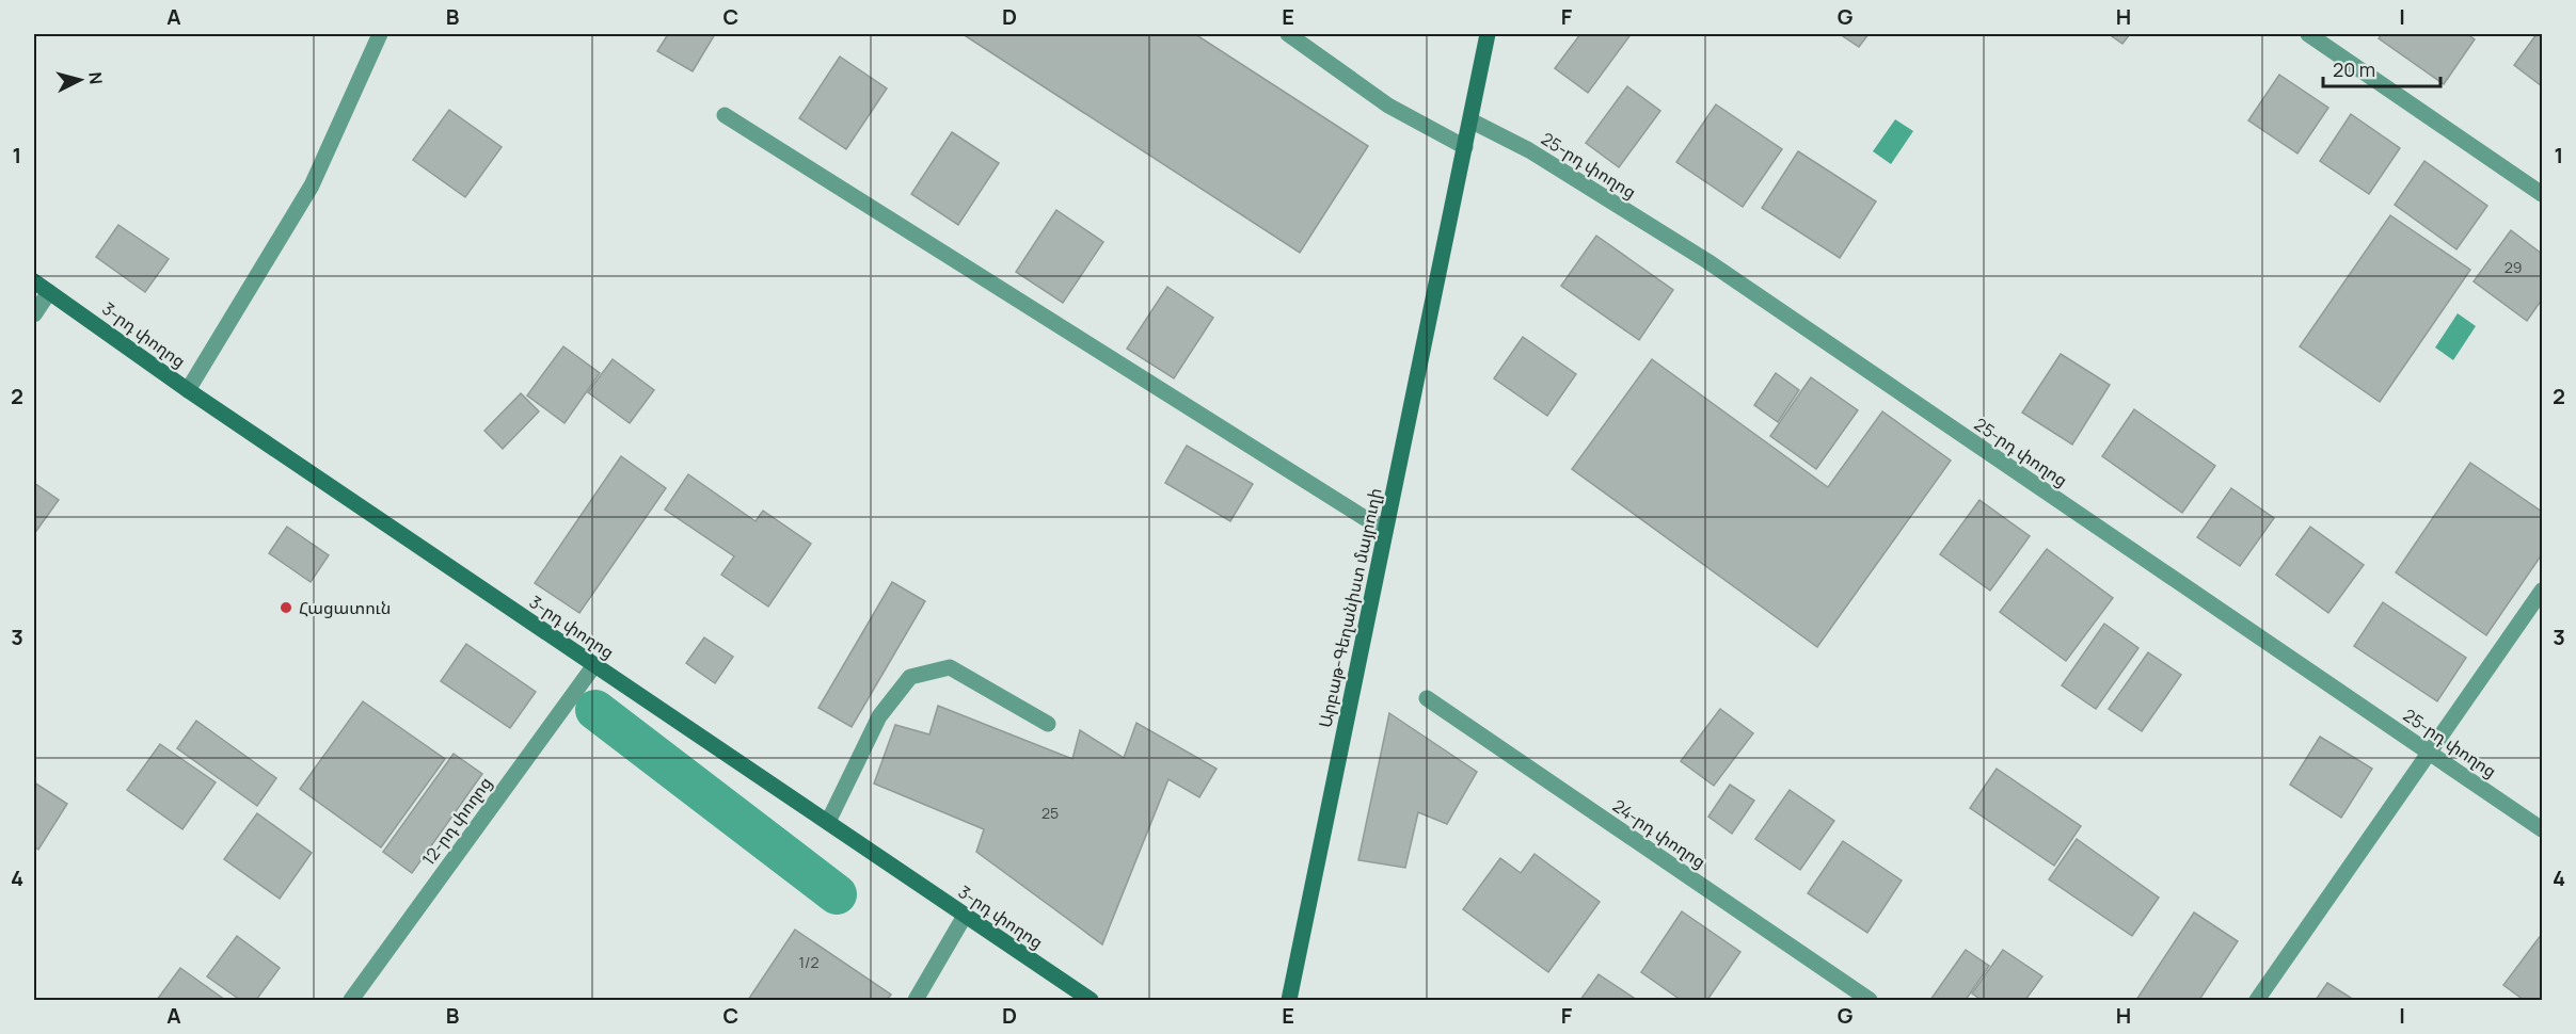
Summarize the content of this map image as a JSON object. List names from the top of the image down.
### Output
{
  "streets": {
    "main road": ["3-րդ փողոց", "Արբաթ-Գեղանիստ մայրուղի"],
    "street": ["25-րդ փողոց", "12-րդ փողոց", "24-րդ փողոց"]
  },
  "crossings": [
    ["25-րդ փողոց", "Արբաթ-Գեղանիստ մայրուղի"],
    ["3-րդ փողոց", "12-րդ փողոց"]
  ],
  "places": ["Հացատուն"],
  "house_numbers": ["29", "25", "1/2"],
  "scale_bar": "20 m",
  "north": "right",
  "grid": {
    "columns": [
      "A",
      "B",
      "C",
      "D",
      "E",
      "F",
      "G",
      "H",
      "I"
    ],
    "rows": [
      "1",
      "2",
      "3",
      "4"
    ]
  }
}
